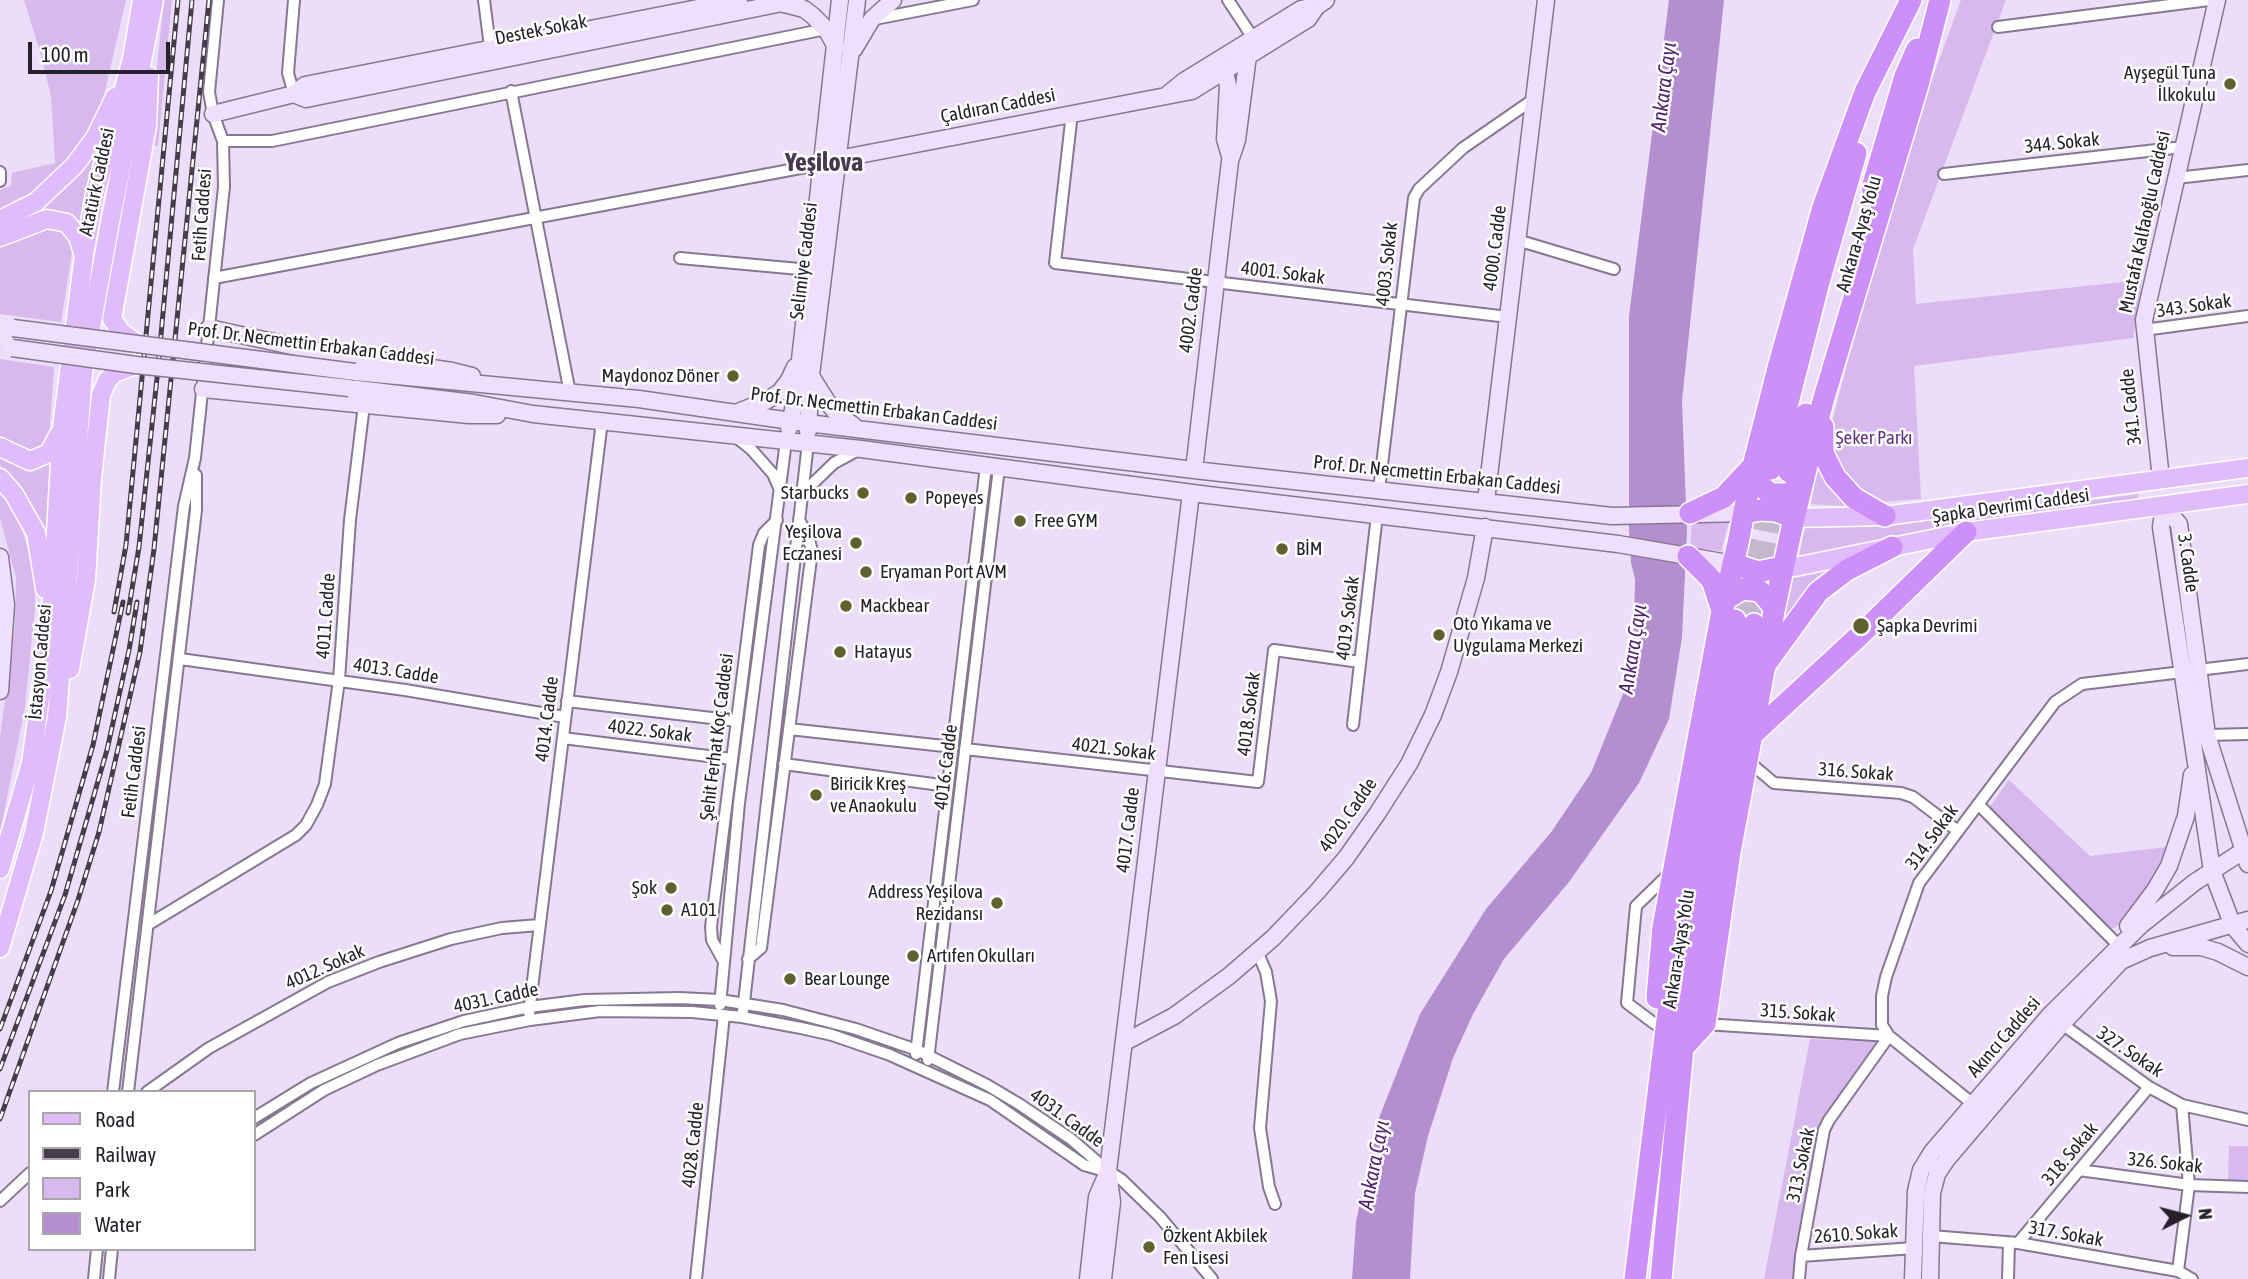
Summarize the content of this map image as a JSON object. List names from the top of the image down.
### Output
{
  "streets": {
    "highway": ["Ankara-Ayaş Yolu"],
    "main road": ["Atatürk Caddesi", "Şapka Devrimi Caddesi", "İstasyon Caddesi"],
    "street": [
      "Destek Sokak",
      "Çaldıran Caddesi",
      "344. Sokak",
      "Fetih Caddesi",
      "Mustafa Kalfaoğlu Caddesi",
      "4000. Cadde",
      "Selimiye Caddesi",
      "4003. Sokak",
      "4001. Sokak",
      "343. Sokak",
      "4002. Cadde",
      "Prof. Dr. Necmettin Erbakan Caddesi",
      "341. Cadde",
      "3. Cadde",
      "4011. Cadde",
      "4019. Sokak",
      "4013. Cadde",
      "4018. Sokak",
      "4014. Cadde",
      "4022. Sokak",
      "Şehit Ferhat Koç Caddesi",
      "4021. Sokak",
      "4016. Cadde",
      "316. Sokak",
      "4020. Cadde",
      "4017. Cadde",
      "314. Sokak",
      "4012. Sokak",
      "4031. Cadde",
      "315. Sokak",
      "Akıncı Caddesi",
      "327. Sokak",
      "4028. Cadde",
      "318. Sokak",
      "326. Sokak",
      "313. Sokak",
      "2610. Sokak",
      "317. Sokak"
    ]
  },
  "crossings": [
    ["Destek Sokak", "Fetih Caddesi"],
    ["Çaldıran Caddesi", "Selimiye Caddesi"],
    ["Çaldıran Caddesi", "4001. Sokak"],
    ["Çaldıran Caddesi", "4002. Cadde"],
    ["344. Sokak", "Mustafa Kalfaoğlu Caddesi"],
    ["Atatürk Caddesi", "İstasyon Caddesi"],
    ["Fetih Caddesi", "4011. Cadde"],
    ["Fetih Caddesi", "4013. Cadde"],
    ["Mustafa Kalfaoğlu Caddesi", "343. Sokak"],
    ["Mustafa Kalfaoğlu Caddesi", "341. Cadde"],
    ["4000. Cadde", "4003. Sokak"],
    ["4000. Cadde", "4001. Sokak"],
    ["4000. Cadde", "Prof. Dr. Necmettin Erbakan Caddesi"],
    ["Selimiye Caddesi", "Prof. Dr. Necmettin Erbakan Caddesi"],
    ["Selimiye Caddesi", "Şehit Ferhat Koç Caddesi"],
    ["4003. Sokak", "4001. Sokak"],
    ["4003. Sokak", "Prof. Dr. Necmettin Erbakan Caddesi"],
    ["4001. Sokak", "4002. Cadde"],
    ["343. Sokak", "341. Cadde"],
    ["4002. Cadde", "Prof. Dr. Necmettin Erbakan Caddesi"],
    ["Prof. Dr. Necmettin Erbakan Caddesi", "4019. Sokak"],
    ["Prof. Dr. Necmettin Erbakan Caddesi", "4014. Cadde"],
    ["Prof. Dr. Necmettin Erbakan Caddesi", "Şehit Ferhat Koç Caddesi"],
    ["Prof. Dr. Necmettin Erbakan Caddesi", "4016. Cadde"],
    ["Prof. Dr. Necmettin Erbakan Caddesi", "4020. Cadde"],
    ["Prof. Dr. Necmettin Erbakan Caddesi", "4017. Cadde"],
    ["341. Cadde", "Şapka Devrimi Caddesi"],
    ["Şapka Devrimi Caddesi", "3. Cadde"],
    ["3. Cadde", "314. Sokak"],
    ["3. Cadde", "Akıncı Caddesi"],
    ["4011. Cadde", "4013. Cadde"],
    ["4019. Sokak", "4018. Sokak"],
    ["4013. Cadde", "4014. Cadde"],
    ["4018. Sokak", "4021. Sokak"],
    ["4014. Cadde", "4022. Sokak"],
    ["4014. Cadde", "4012. Sokak"],
    ["4014. Cadde", "4031. Cadde"],
    ["4022. Sokak", "Şehit Ferhat Koç Caddesi"],
    ["Şehit Ferhat Koç Caddesi", "4031. Cadde"],
    ["Şehit Ferhat Koç Caddesi", "4028. Cadde"],
    ["4021. Sokak", "4016. Cadde"],
    ["4021. Sokak", "4017. Cadde"],
    ["4016. Cadde", "4031. Cadde"],
    ["316. Sokak", "314. Sokak"],
    ["4020. Cadde", "4017. Cadde"],
    ["4017. Cadde", "4031. Cadde"],
    ["314. Sokak", "315. Sokak"],
    ["314. Sokak", "313. Sokak"],
    ["4031. Cadde", "4028. Cadde"],
    ["315. Sokak", "313. Sokak"],
    ["Akıncı Caddesi", "327. Sokak"],
    ["Akıncı Caddesi", "2610. Sokak"],
    ["Akıncı Caddesi", "317. Sokak"],
    ["327. Sokak", "318. Sokak"],
    ["318. Sokak", "326. Sokak"],
    ["318. Sokak", "317. Sokak"],
    ["313. Sokak", "2610. Sokak"]
  ],
  "districts": ["Yeşilova"],
  "water": ["Ankara Çayı"],
  "parks": ["Şeker Parkı"],
  "places": [
    "Ayşegül Tuna İlkokulu",
    "Maydonoz Döner",
    "Starbucks",
    "Popeyes",
    "Free GYM",
    "Yeşilova Eczanesi",
    "BİM",
    "Eryaman Port AVM",
    "Mackbear",
    "Şapka Devrimi",
    "Oto Yıkama ve Uygulama Merkezi",
    "Hatayus",
    "Biricik Kreş ve Anaokulu",
    "Şok",
    "Address Yeşilova Rezidansı",
    "A101",
    "Artıfen Okulları",
    "Bear Lounge",
    "Özkent Akbilek Fen Lisesi"
  ],
  "legend": [
    "Road",
    "Railway",
    "Park",
    "Water"
  ],
  "scale_bar": "100 m",
  "north": "right"
}
